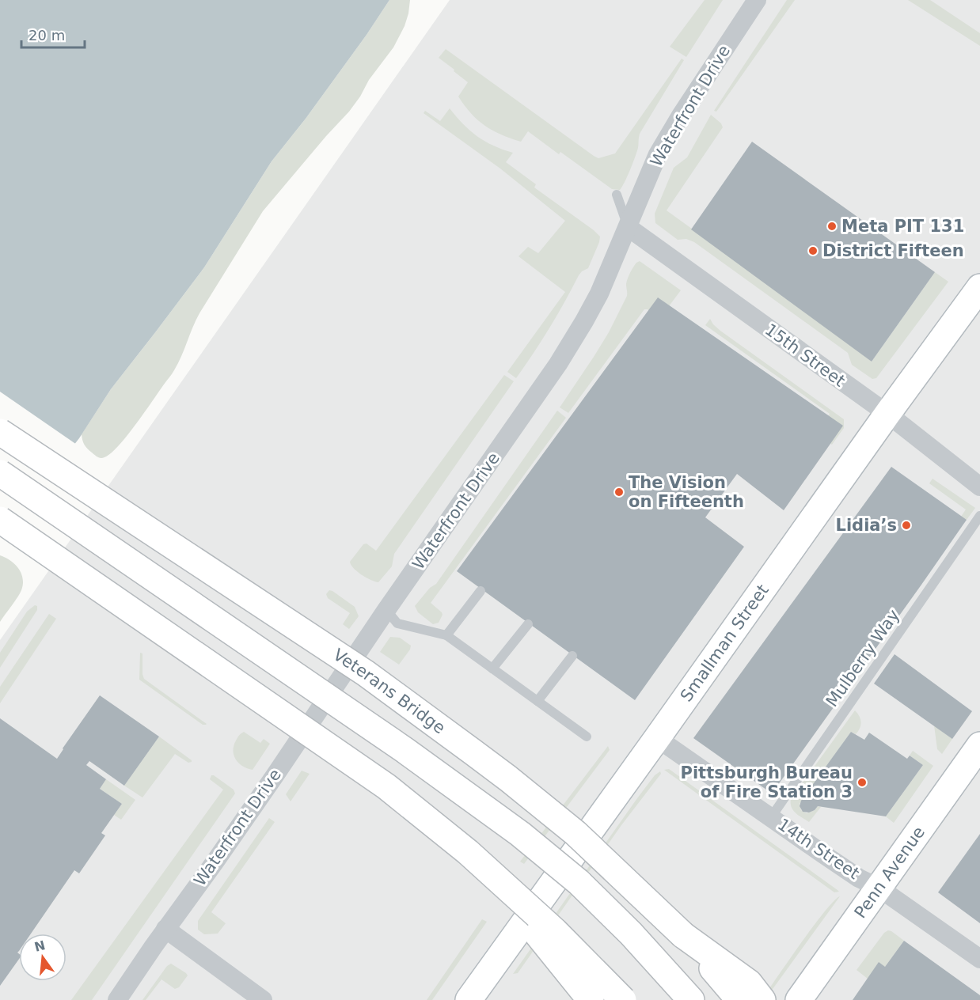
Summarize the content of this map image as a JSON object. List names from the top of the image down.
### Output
{
  "streets": {
    "main road": ["Smallman Street", "Veterans Bridge", "Penn Avenue"],
    "street": ["Waterfront Drive", "15th Street", "14th Street"],
    "lane": ["Mulberry Way"]
  },
  "crossings": [
    ["Waterfront Drive", "15th Street"],
    ["15th Street", "Smallman Street"],
    ["Smallman Street", "14th Street"],
    ["Mulberry Way", "14th Street"],
    ["14th Street", "Penn Avenue"]
  ],
  "places": [
    "Meta PIT 131",
    "District Fifteen",
    "The Vision on Fifteenth",
    "Lidia’s",
    "Pittsburgh Bureau of Fire Station 3"
  ],
  "scale_bar": "20 m",
  "north": "top"
}
